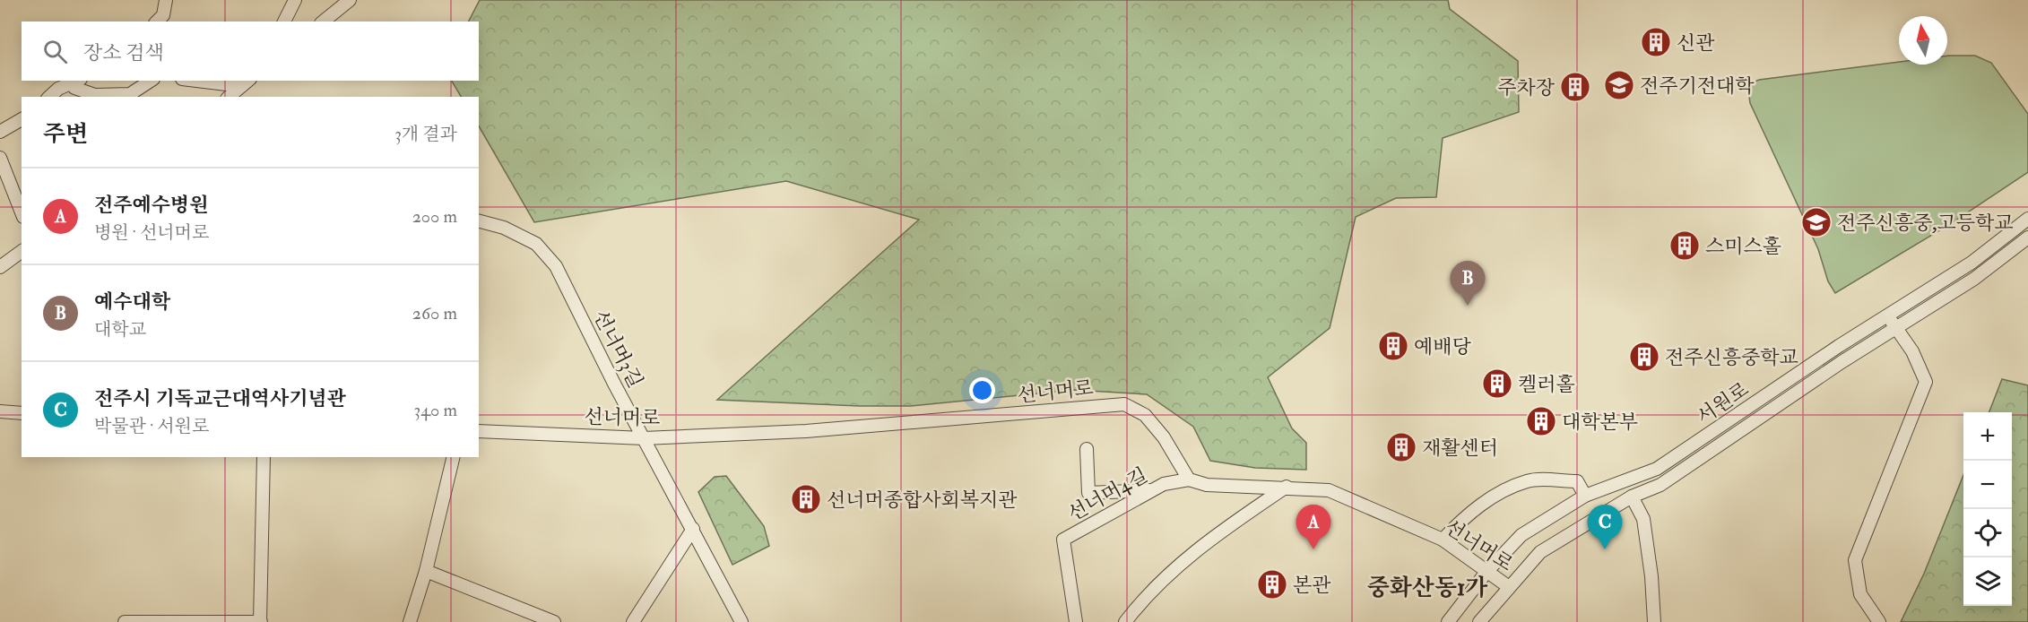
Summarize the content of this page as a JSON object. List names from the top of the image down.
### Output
{
  "streets": {
    "street": [
      "선너머3길",
      "선너머로",
      "서원로",
      "선너머4길"
    ]
  },
  "crossings": [
    ["선너머3길", "선너머로"],
    ["선너머로", "서원로"],
    ["선너머로", "선너머4길"]
  ],
  "districts": ["중화산동1가"],
  "places": {
    "building": [
      "신관",
      "주차장",
      "스미스홀",
      "예배당",
      "전주신흥중학교",
      "켈러홀",
      "대학본부",
      "재활센터",
      "선너머종합사회복지관",
      "본관"
    ],
    "school or university": ["전주기전대학", "전주신흥중,고등학교"]
  },
  "north": "top",
  "page": {
    "search": "장소 검색",
    "heading": ["주변", "3개 결과"],
    "list": [
      {
        "mark": "A",
        "name": "전주예수병원",
        "note": "병원 · 선너머로",
        "value": "200 m"
      },
      {
        "mark": "B",
        "name": "예수대학",
        "note": "대학교",
        "value": "260 m"
      },
      {
        "mark": "C",
        "name": "전주시 기독교근대역사기념관",
        "note": "박물관 · 서원로",
        "value": "340 m"
      }
    ],
    "pins": ["B", "A", "C"],
    "map_buttons": ["+", "−"]
  }
}
